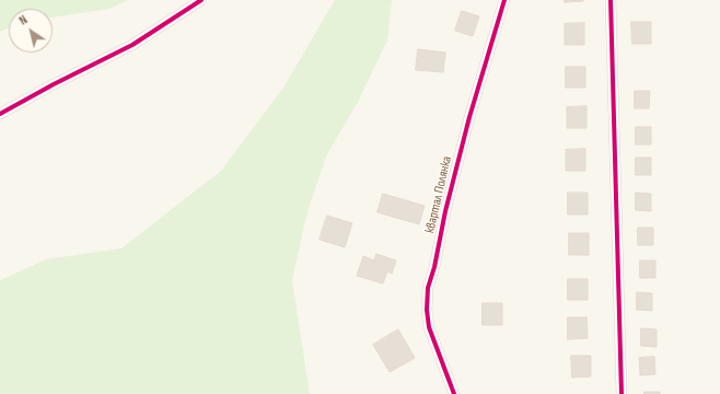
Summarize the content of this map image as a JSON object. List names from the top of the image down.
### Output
{
  "streets": {
    "street": ["квартал Полянка"]
  },
  "north": "top left"
}
